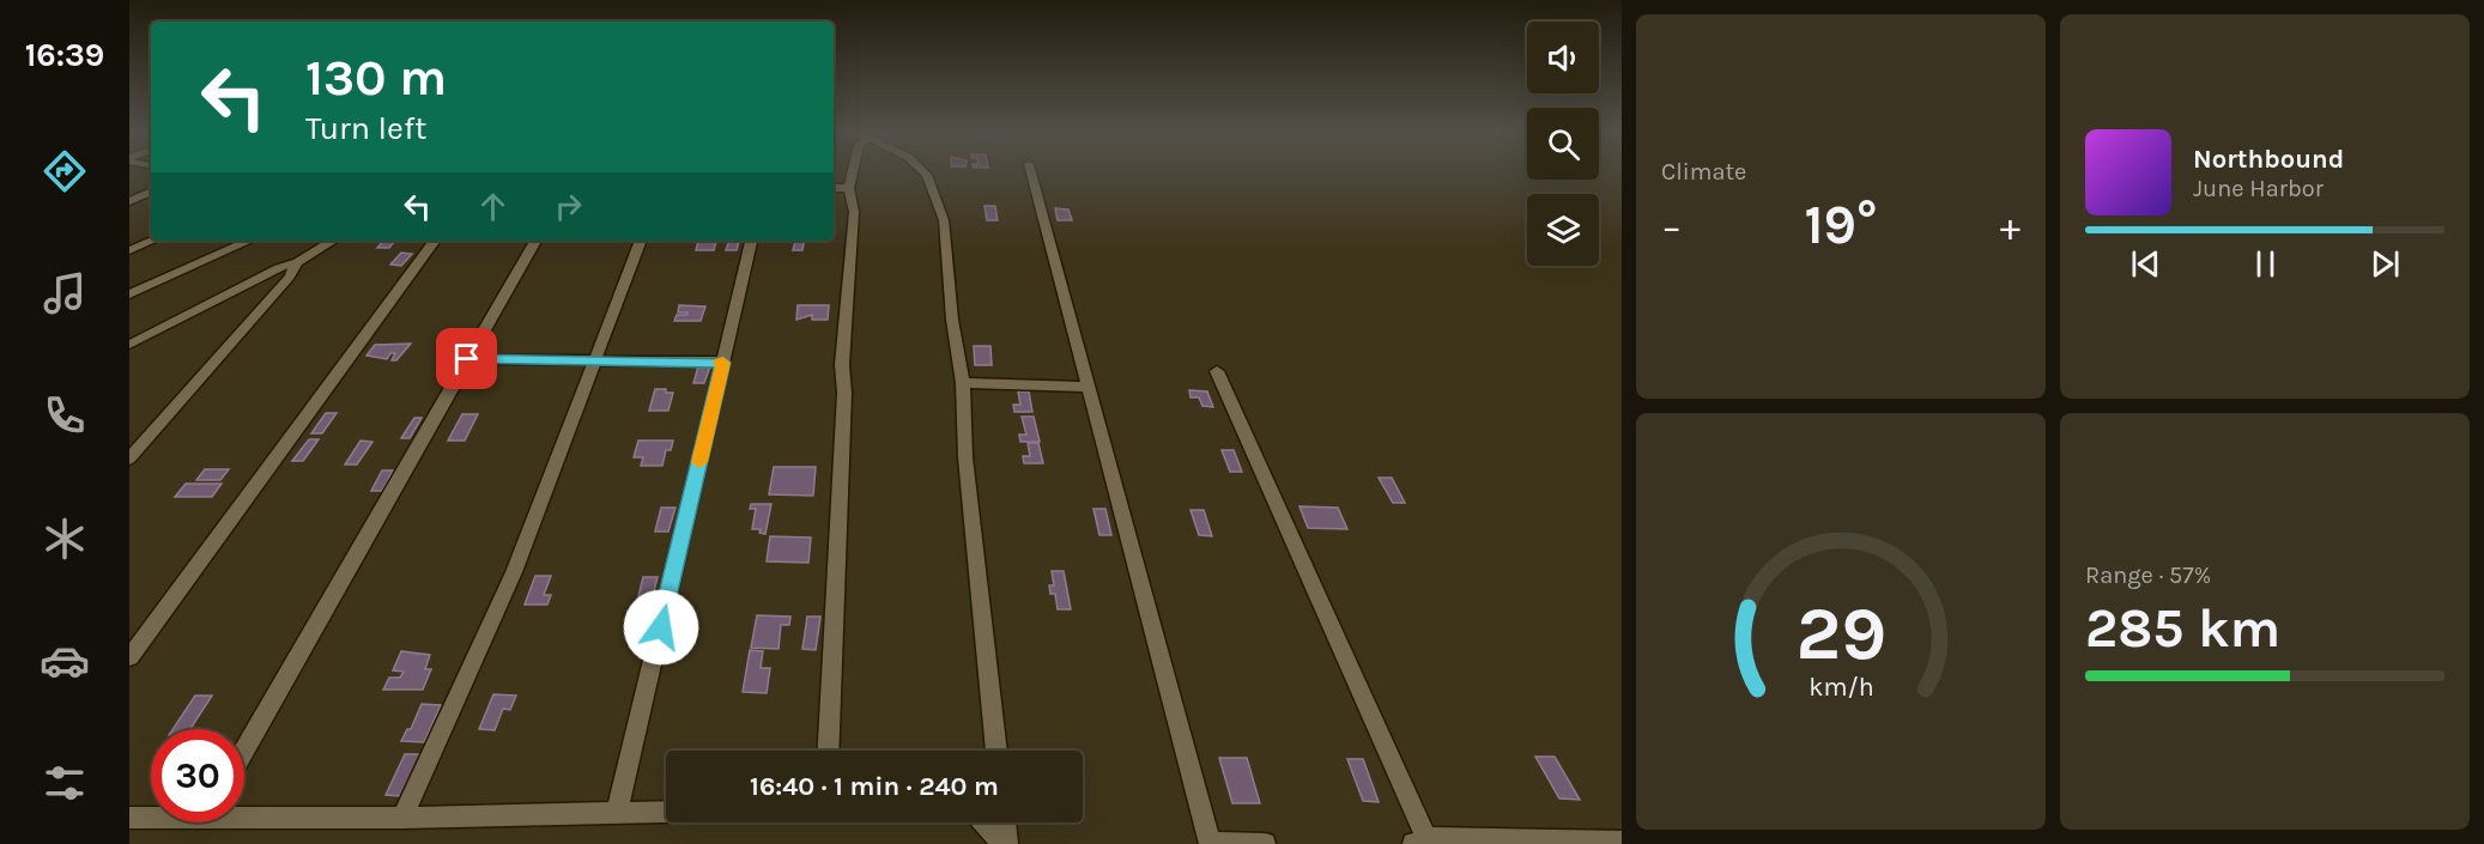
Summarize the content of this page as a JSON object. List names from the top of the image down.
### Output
{
  "page": {
    "tabs": "16:39",
    "tile": [
      "Climate",
      ["Range · 57%", "285 km"]
    ],
    "turn": ["130 m", "Turn left"],
    "song": ["Northbound", "June Harbor"],
    "heat": ["−", "19°", "+"],
    "limit": "30",
    "trip": "16:40 · 1 min · 240 m",
    "gauge": ["29", "km/h"]
  }
}
